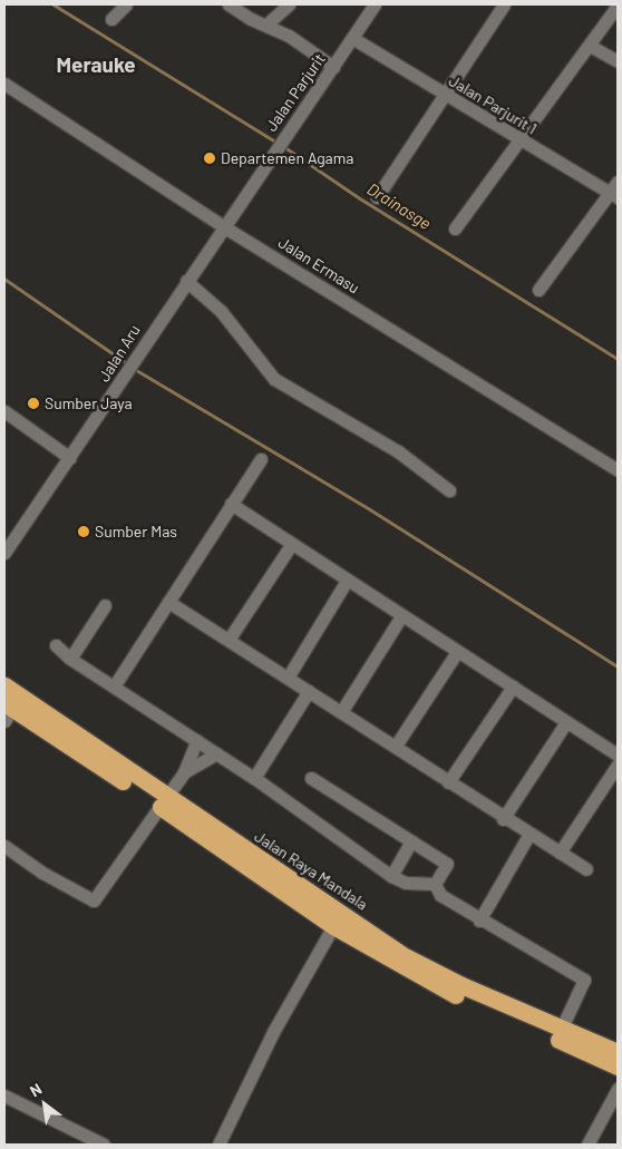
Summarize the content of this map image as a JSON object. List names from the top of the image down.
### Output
{
  "streets": {
    "highway": ["Jalan Raya Mandala"],
    "street": [
      "Jalan Parjurit",
      "Jalan Parjurit 1",
      "Jalan Ermasu",
      "Jalan Aru"
    ]
  },
  "crossings": [
    ["Jalan Parjurit", "Jalan Parjurit 1"],
    ["Jalan Parjurit", "Jalan Ermasu"],
    ["Jalan Parjurit", "Jalan Aru"],
    ["Jalan Ermasu", "Jalan Aru"]
  ],
  "districts": ["Merauke"],
  "water": ["Drainasge"],
  "places": ["Departemen Agama", "Sumber Jaya", "Sumber Mas"],
  "north": "top left"
}
